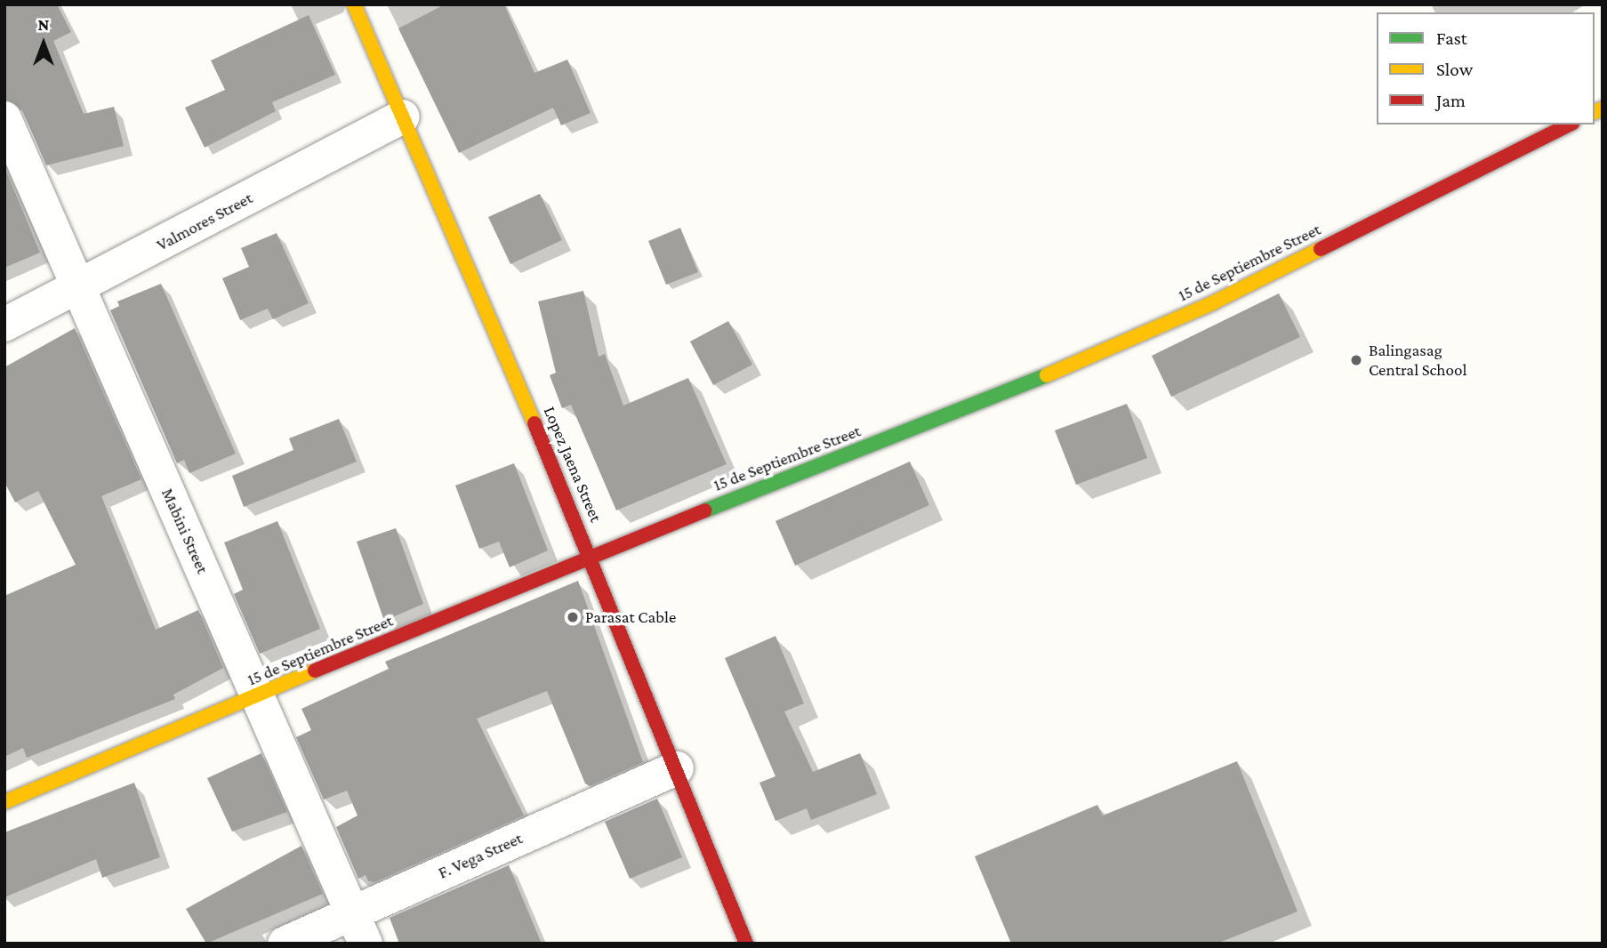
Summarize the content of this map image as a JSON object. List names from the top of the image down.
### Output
{
  "streets": {
    "main road": ["15 de Septiembre Street", "Lopez Jaena Street"],
    "street": ["Valmores Street", "Mabini Street", "F. Vega Street"]
  },
  "crossings": [
    ["Valmores Street", "Lopez Jaena Street"],
    ["Valmores Street", "Mabini Street"],
    ["15 de Septiembre Street", "Lopez Jaena Street"],
    ["15 de Septiembre Street", "Mabini Street"],
    ["Lopez Jaena Street", "F. Vega Street"],
    ["Mabini Street", "F. Vega Street"]
  ],
  "places": ["Balingasag Central School", "Parasat Cable"],
  "legend": ["Fast", "Slow", "Jam"],
  "north": "top"
}
